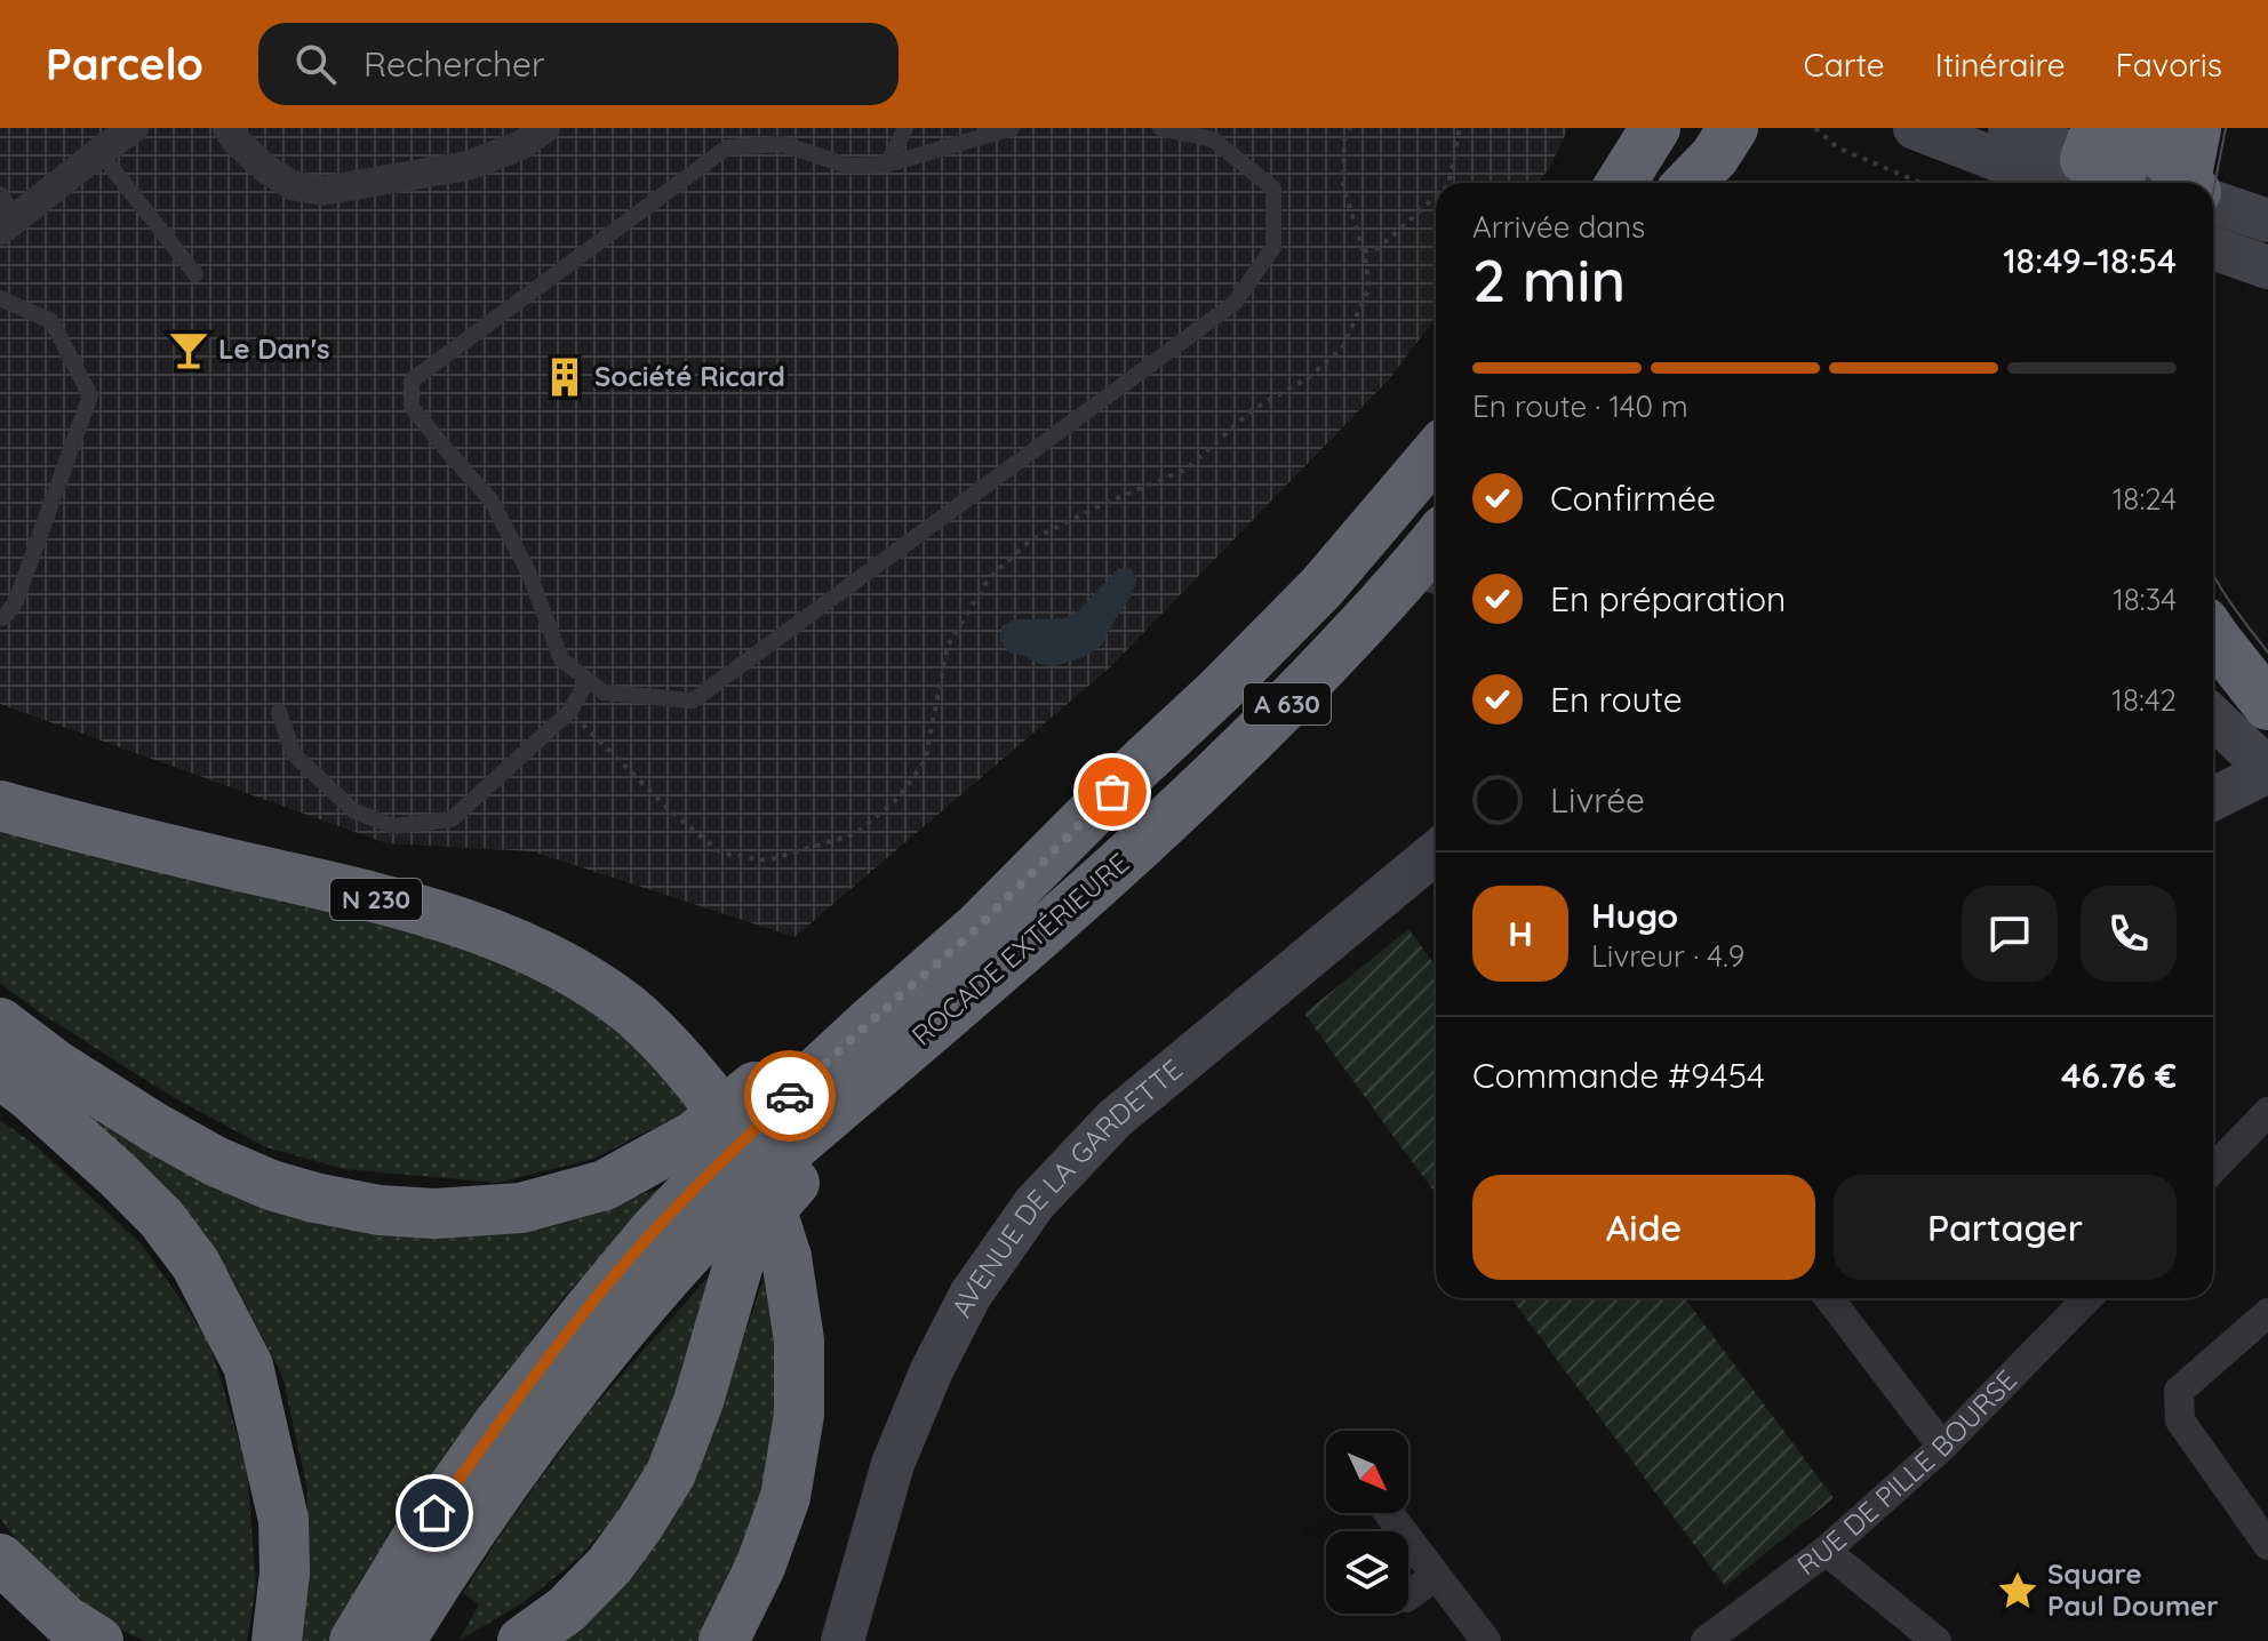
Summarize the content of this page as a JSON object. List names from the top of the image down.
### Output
{
  "streets": {
    "highway": ["A 630", "N 230", "ROCADE EXTÉRIEURE"],
    "main road": ["AVENUE DE LA GARDETTE"],
    "street": ["RUE DE PILLE BOURSE"]
  },
  "crossings": [
    ["A 630", "ROCADE EXTÉRIEURE"]
  ],
  "places": {
    "bar": ["Le Dan's"],
    "building": ["Société Ricard"],
    "place": ["Square Paul Doumer"]
  },
  "north": "bottom right",
  "page": {
    "header": "Parcelo",
    "search": "Rechercher",
    "nav": ["Carte", "Itinéraire", "Favoris"],
    "heading": ["2 min", "Arrivée dans", "18:49–18:54"],
    "panel": [
      "Hugo",
      "Livreur · 4.9",
      "Commande #9454",
      "46.76 €"
    ],
    "bar": "En route · 140 m",
    "list": [
      ["Confirmée", "18:24"],
      ["En préparation", "18:34"],
      ["En route", "18:42"],
      "Livrée"
    ],
    "round": "H",
    "buttons": ["Aide", "Partager"]
  }
}
